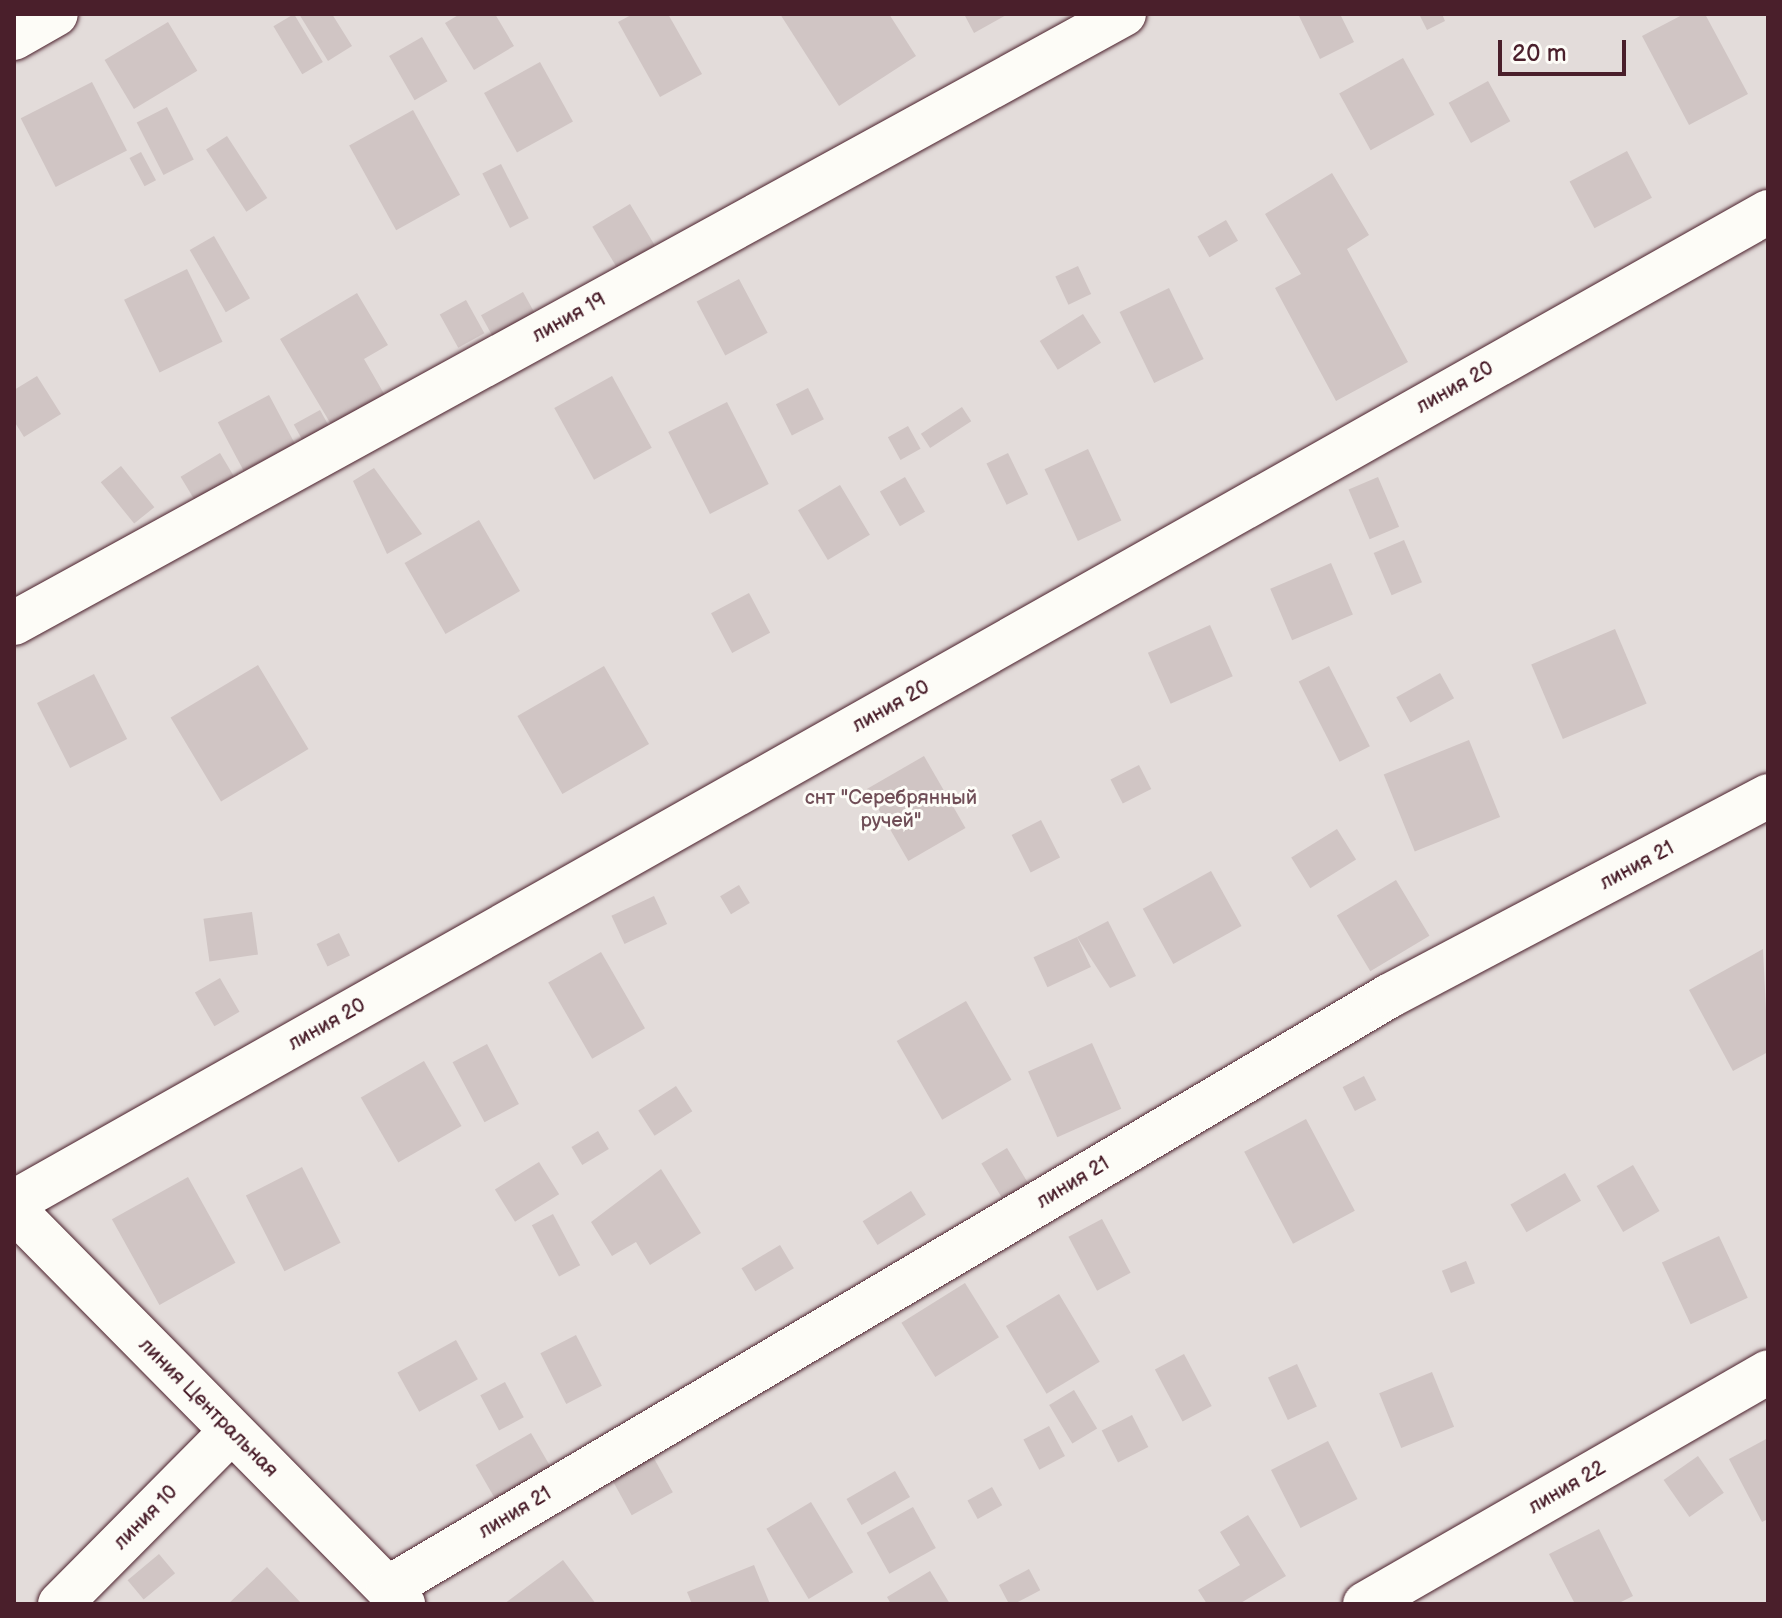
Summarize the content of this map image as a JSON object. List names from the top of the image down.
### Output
{
  "streets": {
    "street": [
      "линия 19",
      "линия 20",
      "линия 21",
      "линия Центральная",
      "линия 22",
      "линия 10"
    ]
  },
  "crossings": [
    ["линия 21", "линия Центральная"],
    ["линия Центральная", "линия 10"]
  ],
  "parks": ["снт \"Серебрянный ручей\""],
  "scale_bar": "20 m"
}
